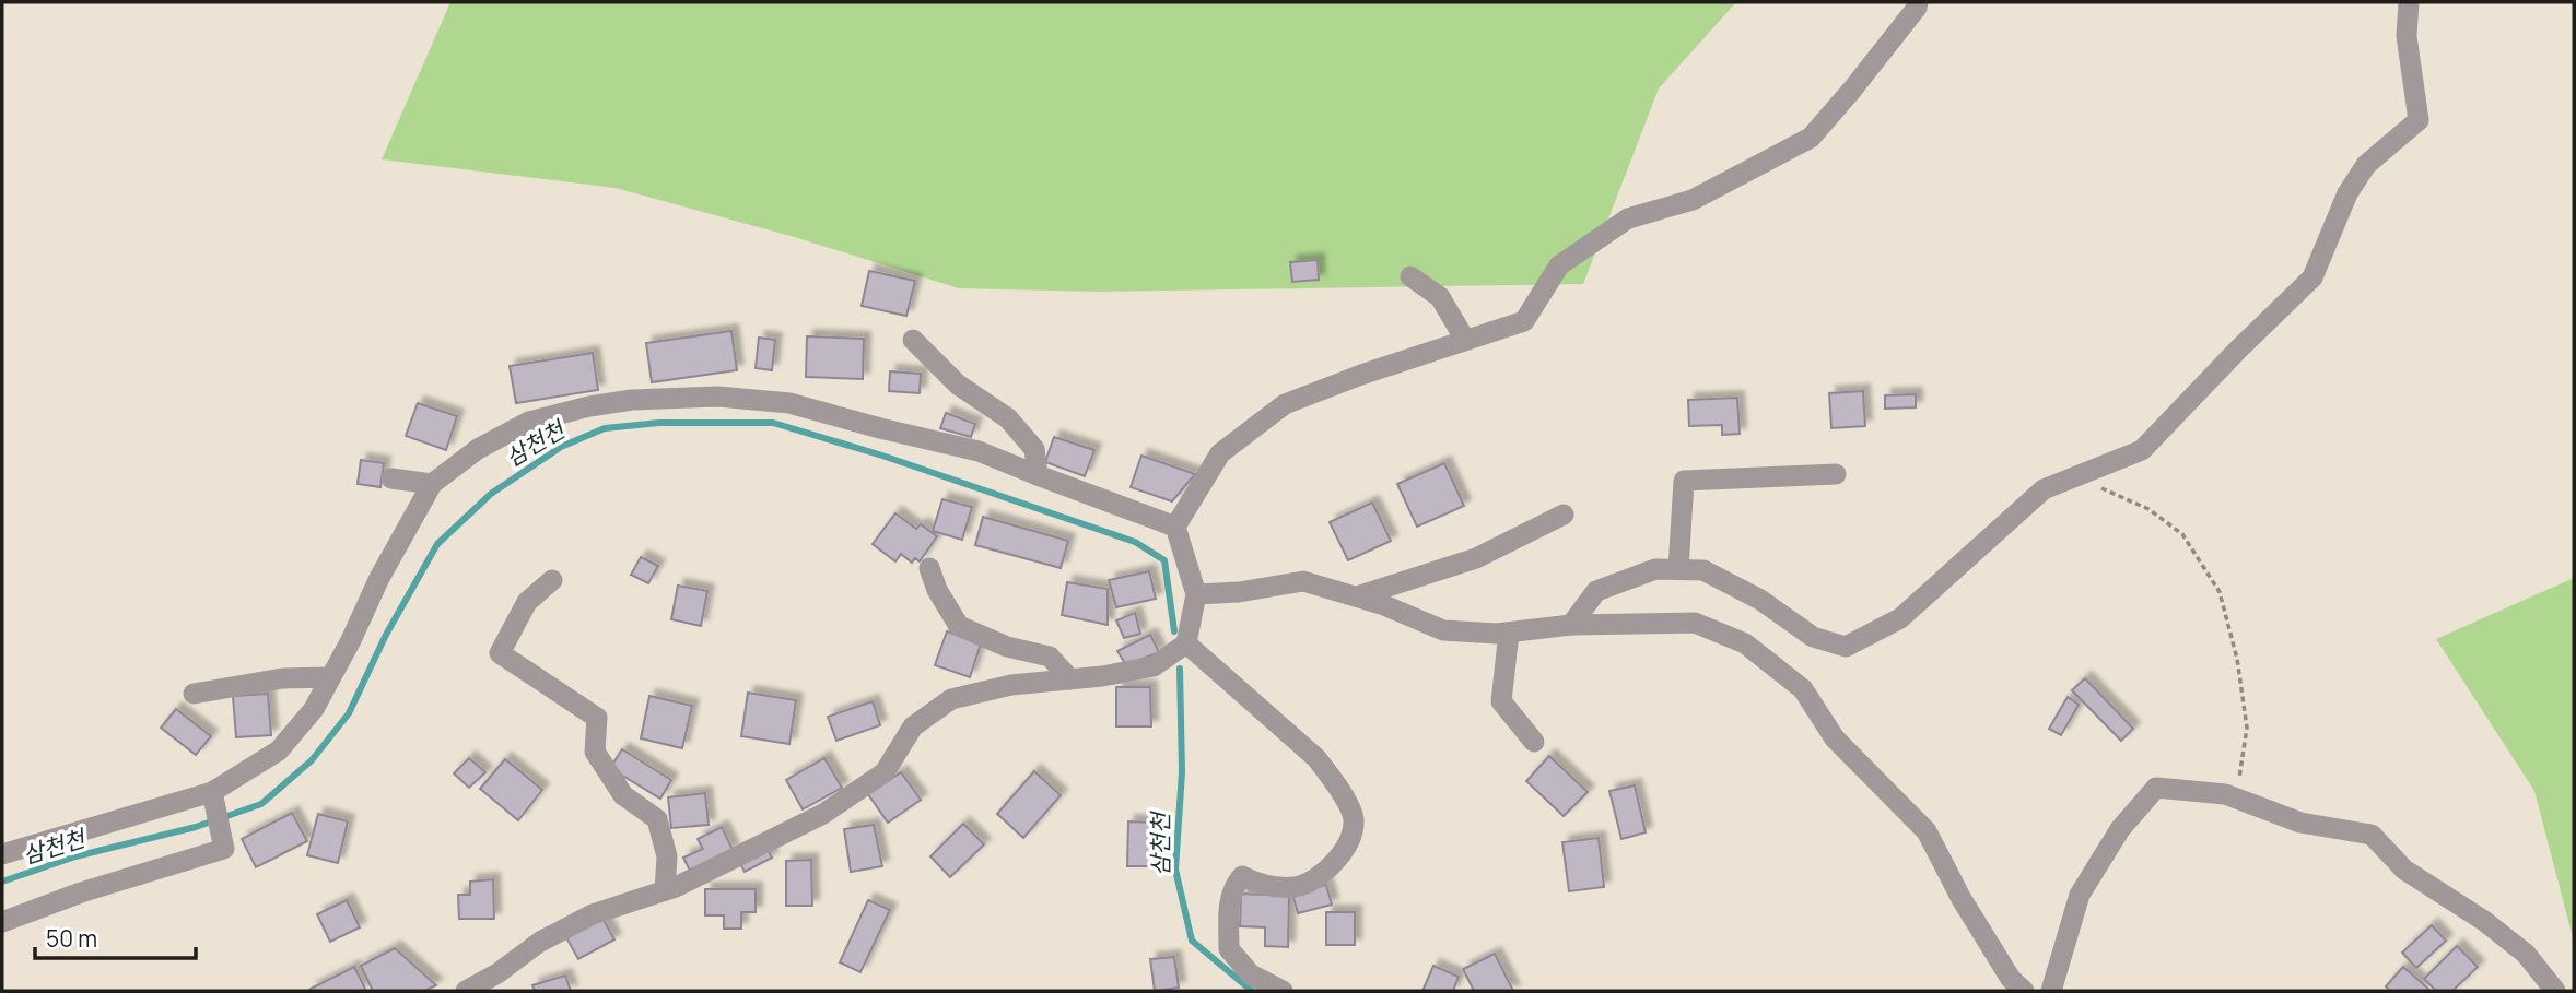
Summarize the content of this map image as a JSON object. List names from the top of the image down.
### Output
{
  "water": ["삼천천"],
  "scale_bar": "50 m"
}
